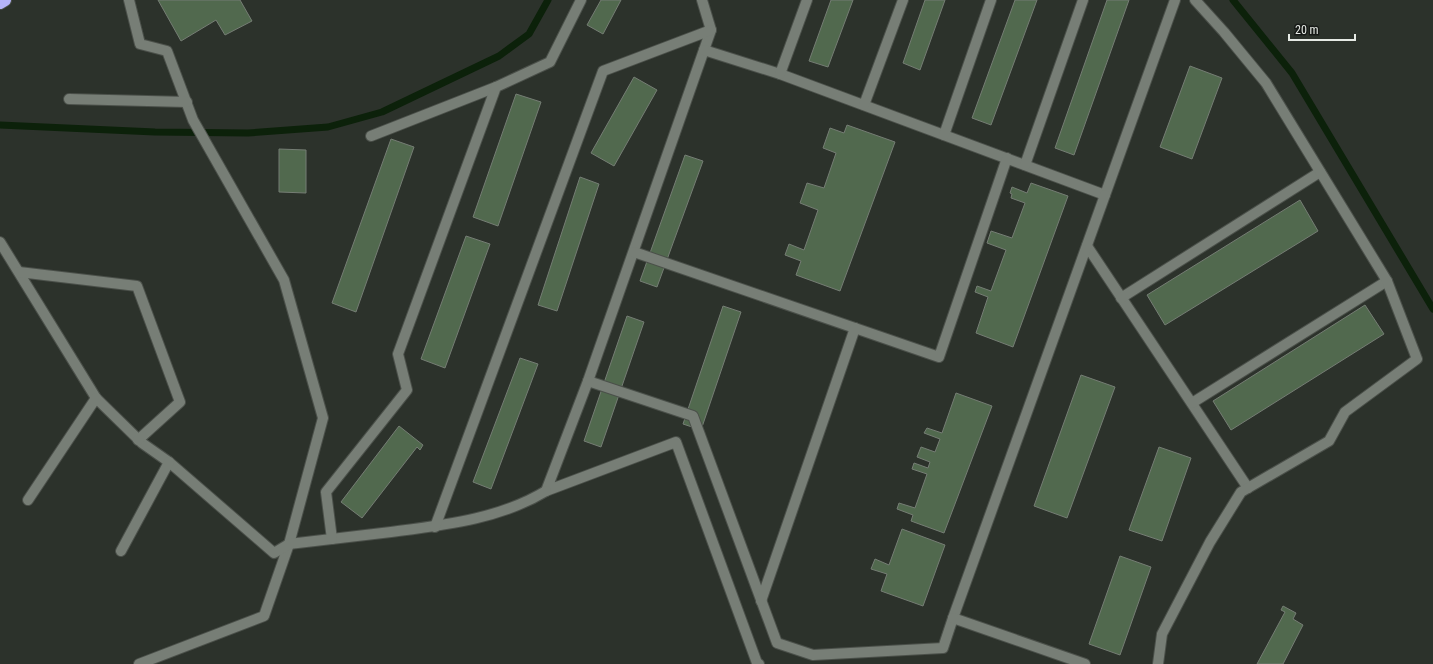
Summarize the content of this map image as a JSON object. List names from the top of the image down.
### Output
{
  "scale_bar": "20 m"
}
